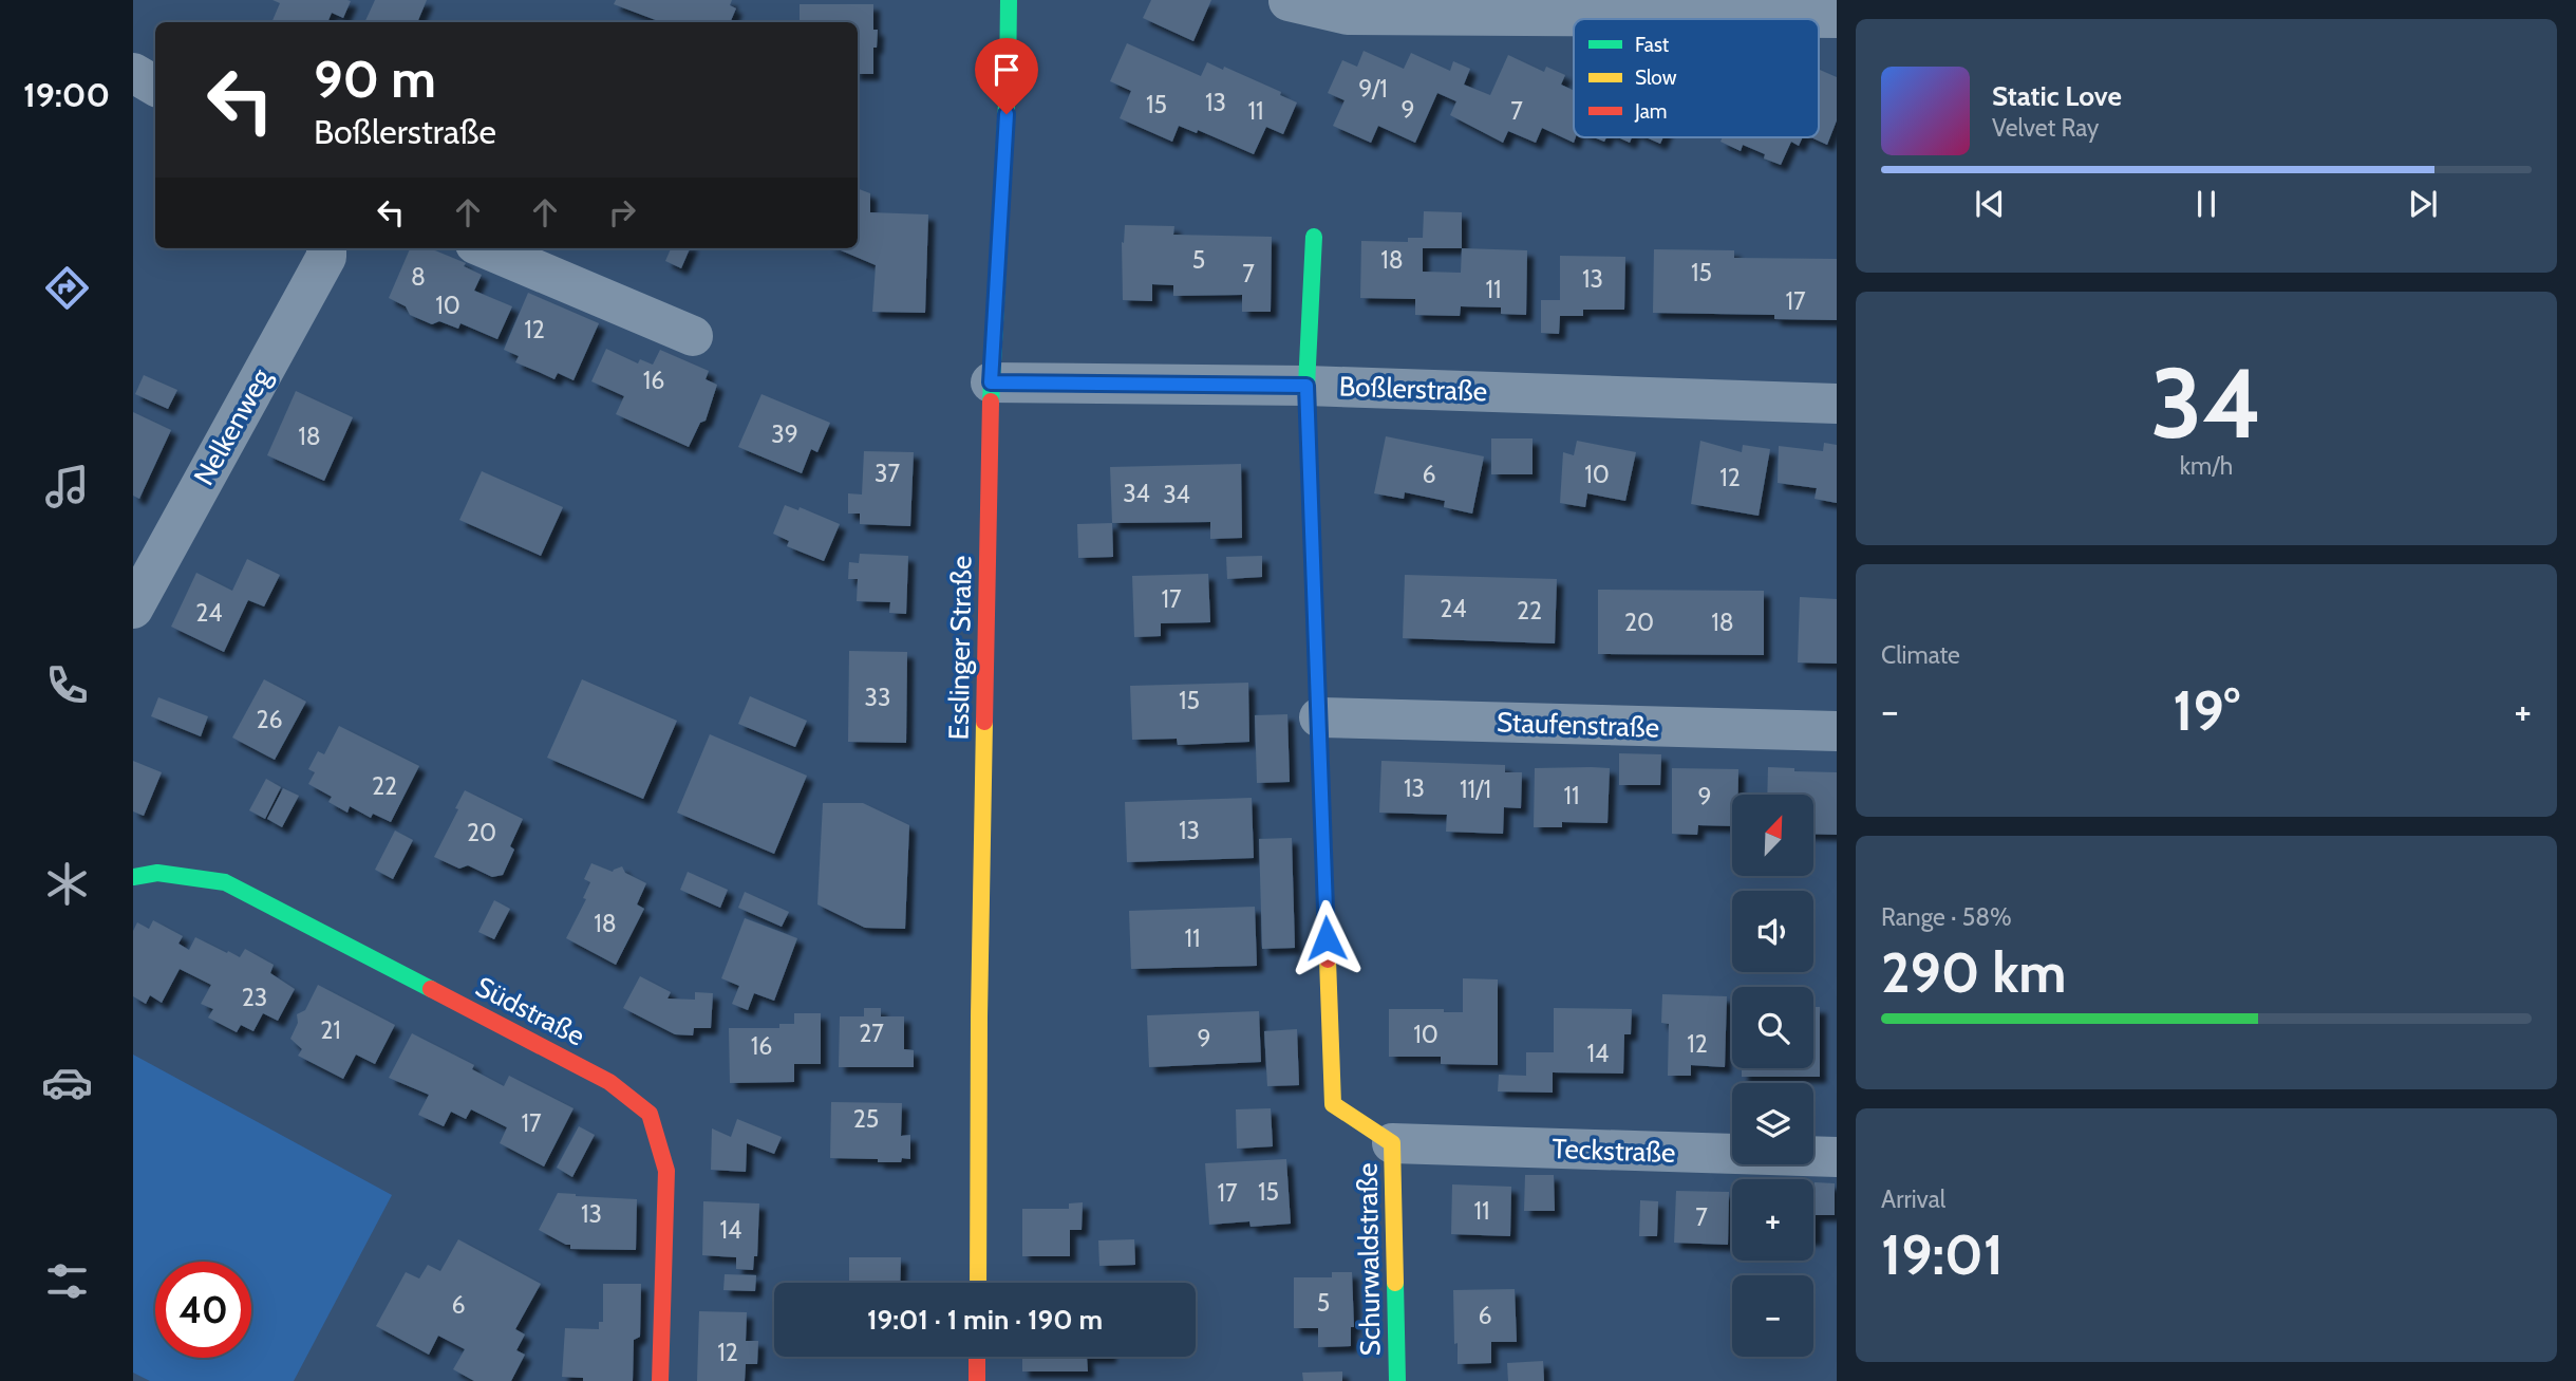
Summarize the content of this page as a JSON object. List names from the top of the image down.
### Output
{
  "streets": {
    "street": [
      "Boßlerstraße",
      "Nelkenweg",
      "Esslinger Straße",
      "Staufenstraße",
      "Südstraße",
      "Teckstraße",
      "Schurwaldstraße"
    ]
  },
  "crossings": [
    ["Boßlerstraße", "Esslinger Straße"],
    ["Boßlerstraße", "Schurwaldstraße"],
    ["Staufenstraße", "Schurwaldstraße"],
    ["Teckstraße", "Schurwaldstraße"]
  ],
  "house_numbers": [
    "9/1",
    "13",
    "15",
    "9",
    "11",
    "7",
    "5",
    "18",
    "15",
    "7",
    "8",
    "13",
    "11",
    "17",
    "10",
    "12",
    "16",
    "39",
    "18",
    "37",
    "6",
    "10",
    "12",
    "34",
    "34",
    "17",
    "24",
    "22",
    "24",
    "20",
    "18",
    "33",
    "15",
    "26",
    "22",
    "13",
    "11/1",
    "11",
    "9",
    "13",
    "20",
    "18",
    "11",
    "23",
    "21",
    "27",
    "10",
    "9",
    "12",
    "16",
    "14",
    "25",
    "17",
    "15",
    "17",
    "11",
    "13",
    "7",
    "14",
    "5",
    "6",
    "6",
    "12"
  ],
  "legend": ["Fast", "Slow", "Jam"],
  "north": "top right",
  "page": {
    "tabs": "19:00",
    "turn": ["90 m", "Boßlerstraße"],
    "song": ["Static Love", "Velvet Ray"],
    "tile": [
      ["34", "km/h"],
      "Climate",
      ["Range · 58%", "290 km"],
      ["Arrival", "19:01"]
    ],
    "heat": ["−", "19°", "+"],
    "map_buttons": ["+", "−"],
    "limit": "40",
    "trip": "19:01 · 1 min · 190 m"
  }
}
